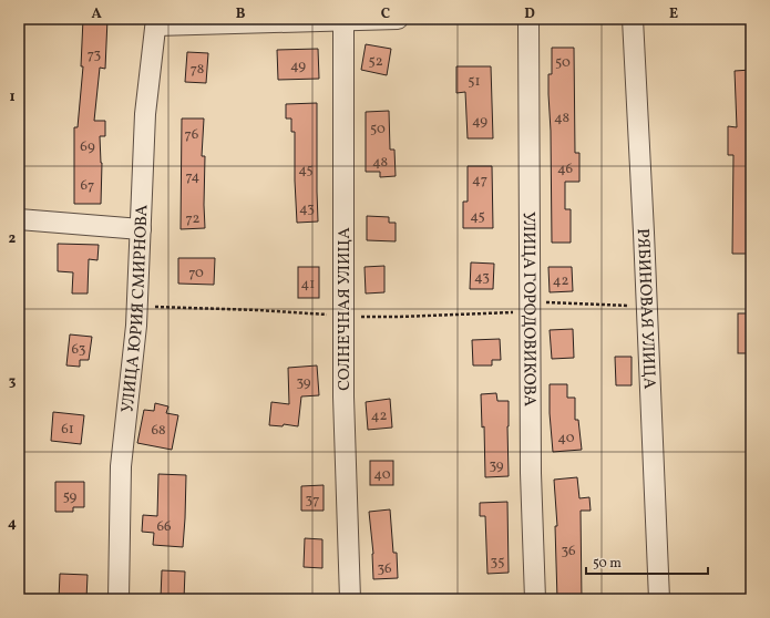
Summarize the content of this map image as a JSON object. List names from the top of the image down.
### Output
{
  "streets": {
    "street": [
      "УЛИЦА ЮРИЯ СМИРНОВА",
      "СОЛНЕЧНАЯ УЛИЦА",
      "УЛИЦА ГОРОДОВИКОВА",
      "РЯБИНОВАЯ УЛИЦА"
    ]
  },
  "house_numbers": [
    "73",
    "52",
    "50",
    "49",
    "78",
    "51",
    "48",
    "49",
    "50",
    "76",
    "69",
    "48",
    "46",
    "45",
    "74",
    "47",
    "67",
    "43",
    "45",
    "72",
    "70",
    "43",
    "42",
    "41",
    "63",
    "39",
    "42",
    "61",
    "68",
    "40",
    "39",
    "40",
    "59",
    "37",
    "66",
    "36",
    "35",
    "36"
  ],
  "scale_bar": "50 m",
  "grid": {
    "columns": [
      "A",
      "B",
      "C",
      "D",
      "E"
    ],
    "rows": [
      "1",
      "2",
      "3",
      "4"
    ]
  }
}
